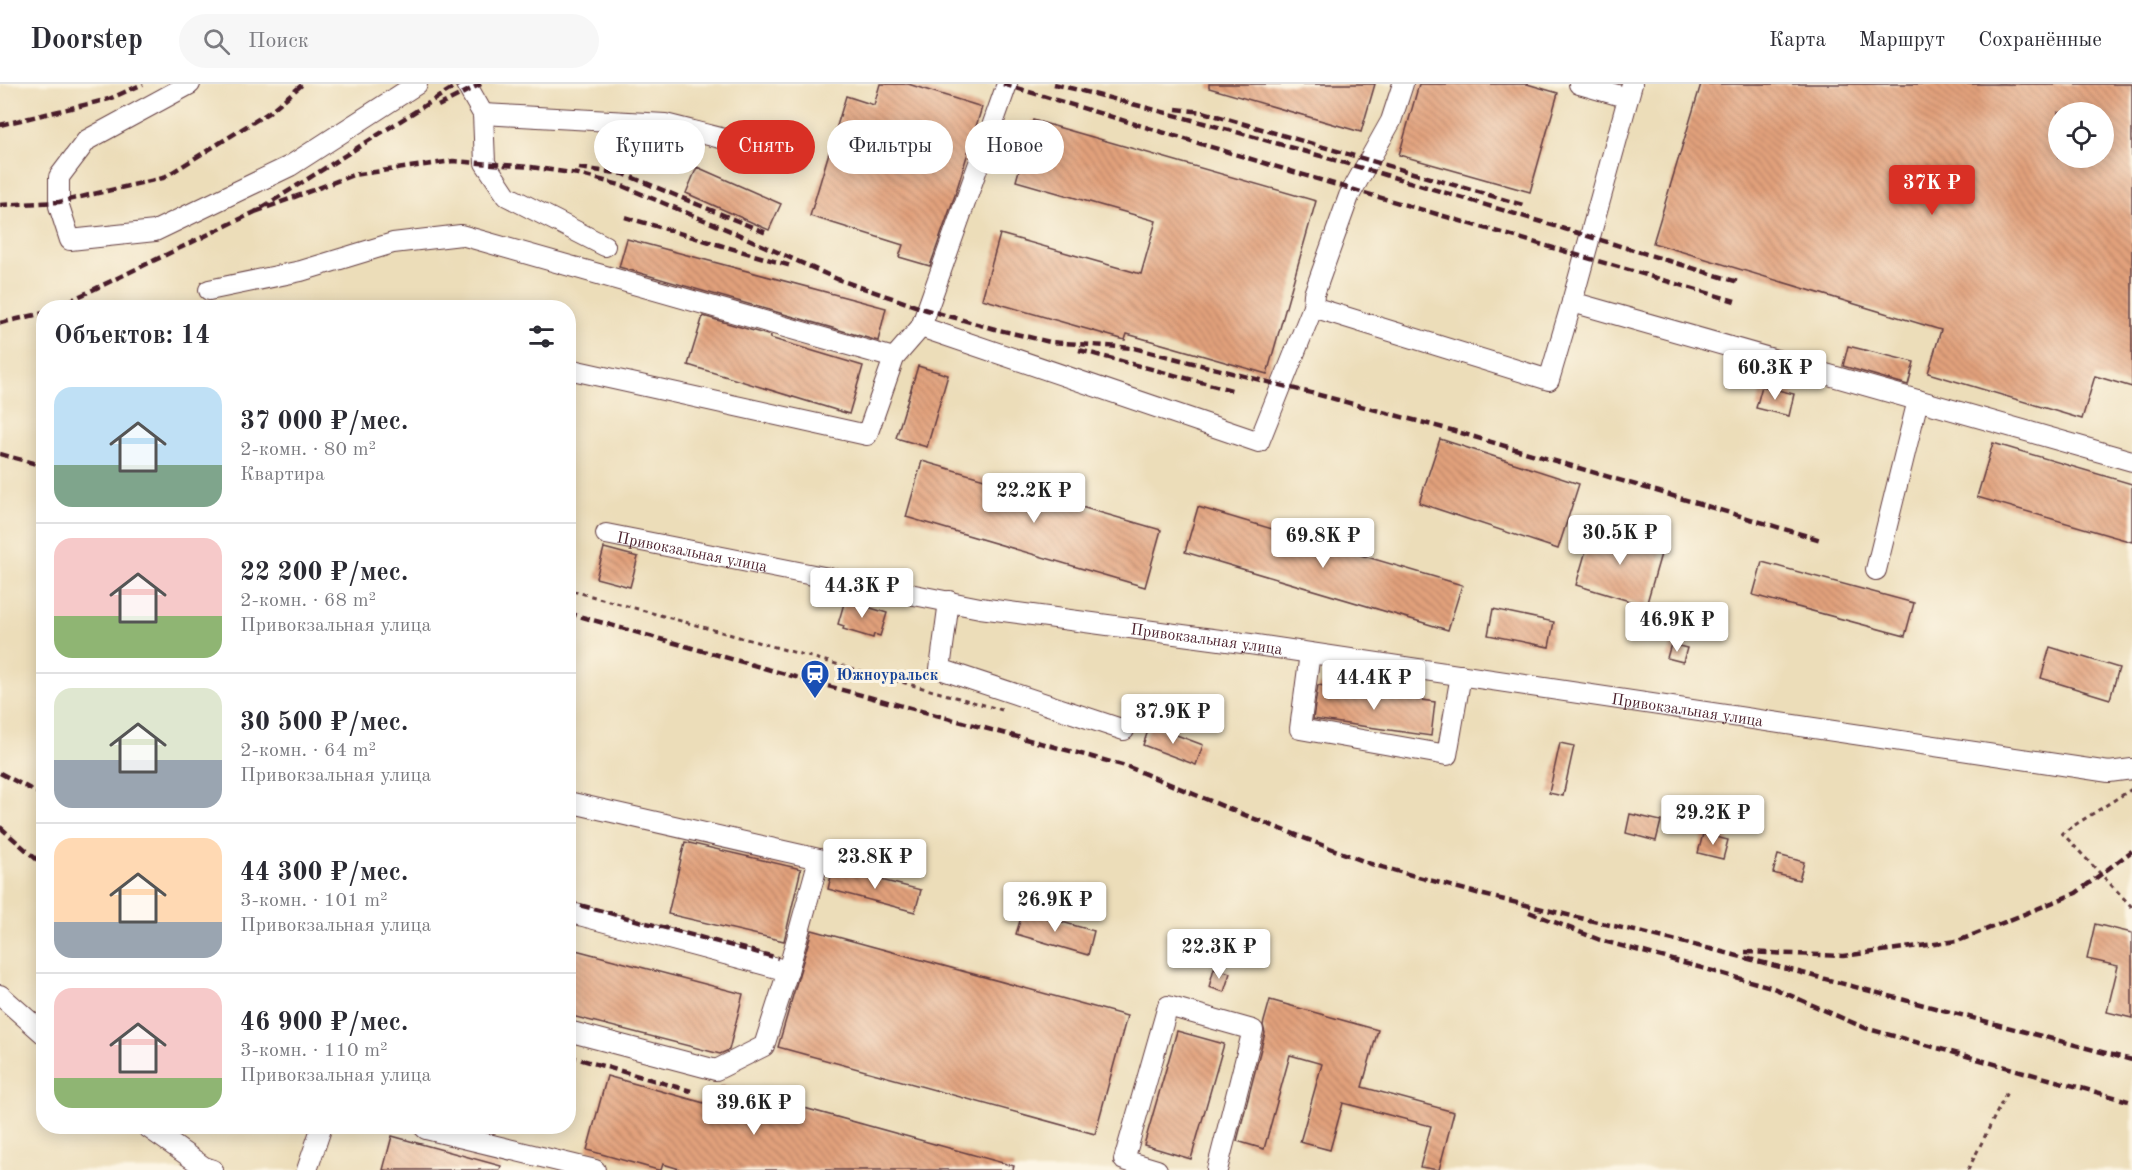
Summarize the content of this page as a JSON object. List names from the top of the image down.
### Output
{
  "streets": {
    "street": ["Привокзальная улица"]
  },
  "places": {
    "station": ["Южноуральск"]
  },
  "page": {
    "header": "Doorstep",
    "search": "Поиск",
    "nav": ["Карта", "Маршрут", "Сохранённые"],
    "chip": [
      "Купить",
      "Снять",
      "Фильтры",
      "Новое"
    ],
    "price": [
      "37K ₽",
      "60.3K ₽",
      "22.2K ₽",
      "30.5K ₽",
      "69.8K ₽",
      "44.3K ₽",
      "46.9K ₽",
      "44.4K ₽",
      "37.9K ₽",
      "29.2K ₽",
      "23.8K ₽",
      "26.9K ₽",
      "22.3K ₽",
      "39.6K ₽"
    ],
    "heading": "Объектов: 14",
    "list": [
      {
        "name": "37 000 ₽/мес.",
        "note": "2-комн. · 80 m² · Квартира"
      },
      {
        "name": "22 200 ₽/мес.",
        "note": "2-комн. · 68 m² · Привокзальная улица"
      },
      {
        "name": "30 500 ₽/мес.",
        "note": "2-комн. · 64 m² · Привокзальная улица"
      },
      {
        "name": "44 300 ₽/мес.",
        "note": "3-комн. · 101 m² · Привокзальная улица"
      },
      {
        "name": "46 900 ₽/мес.",
        "note": "3-комн. · 110 m² · Привокзальная улица"
      }
    ]
  }
}
